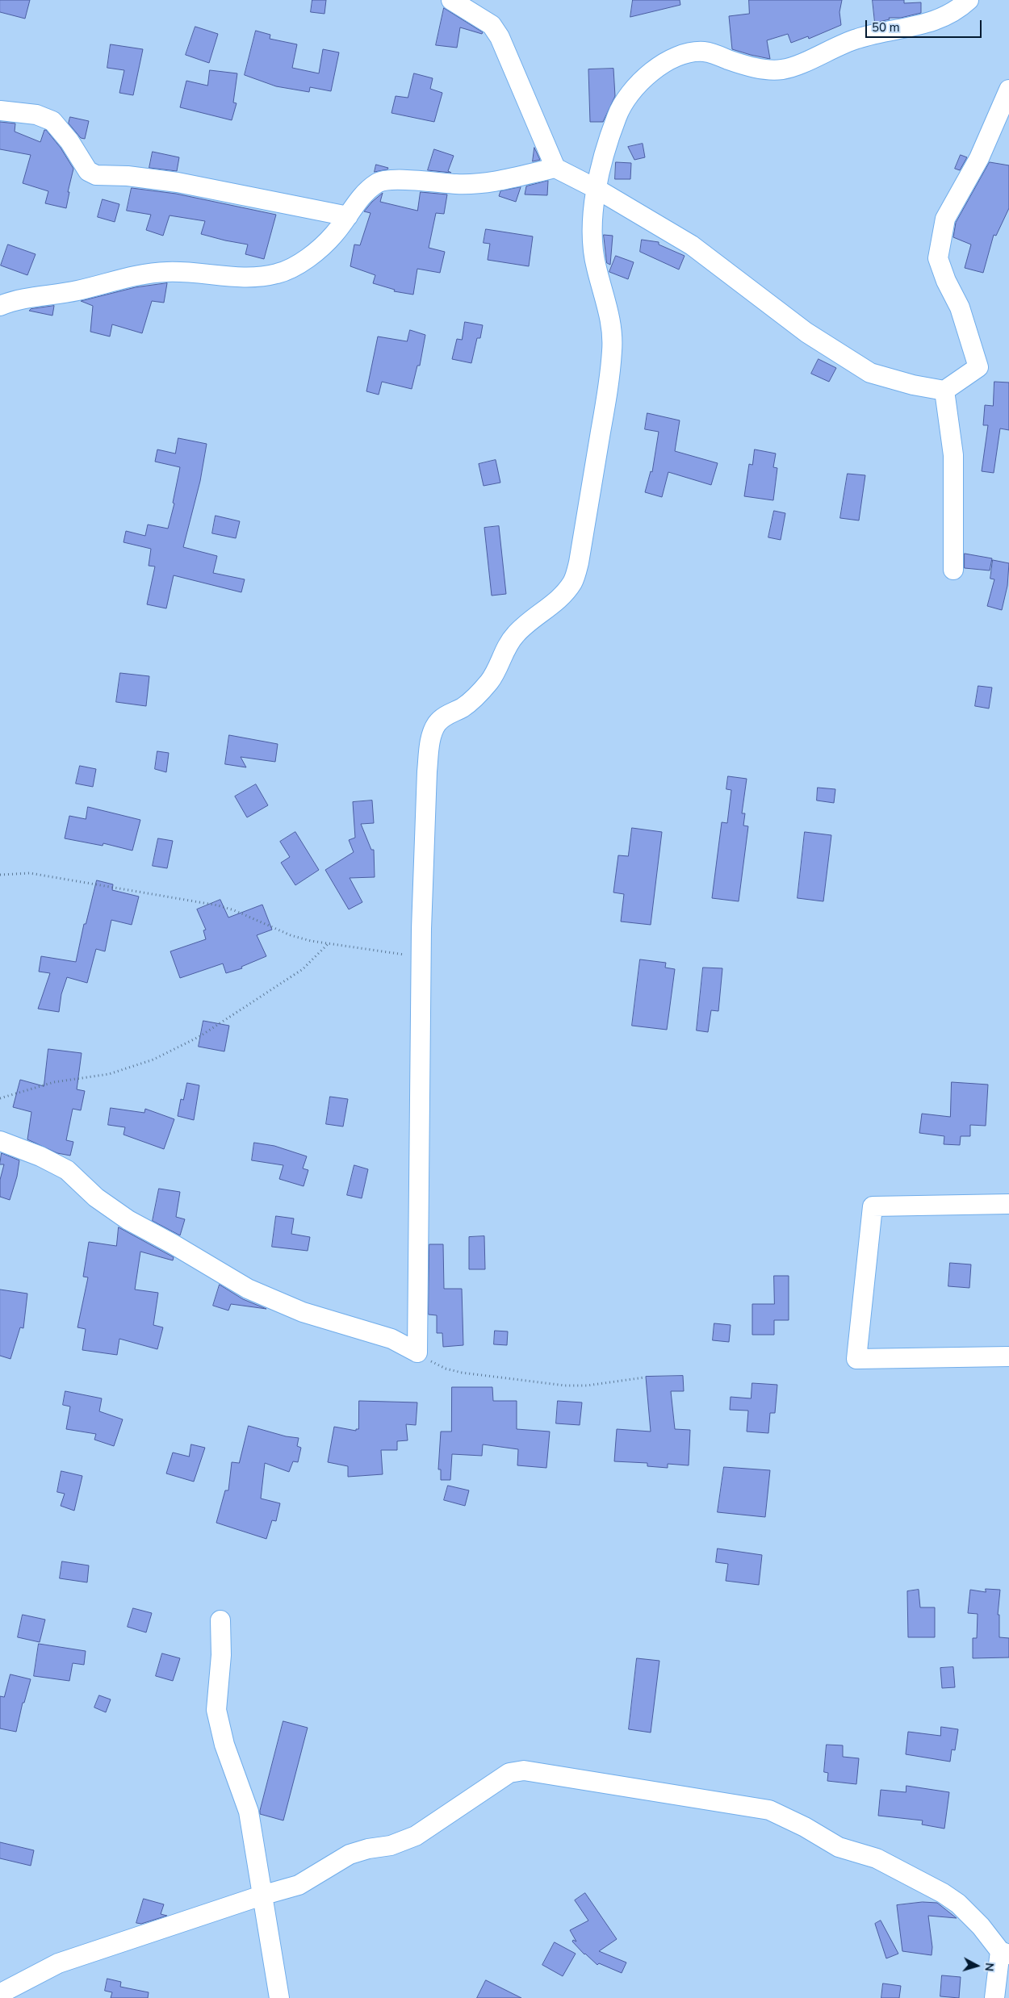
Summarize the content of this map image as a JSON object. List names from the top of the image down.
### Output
{
  "scale_bar": "50 m",
  "north": "right"
}
